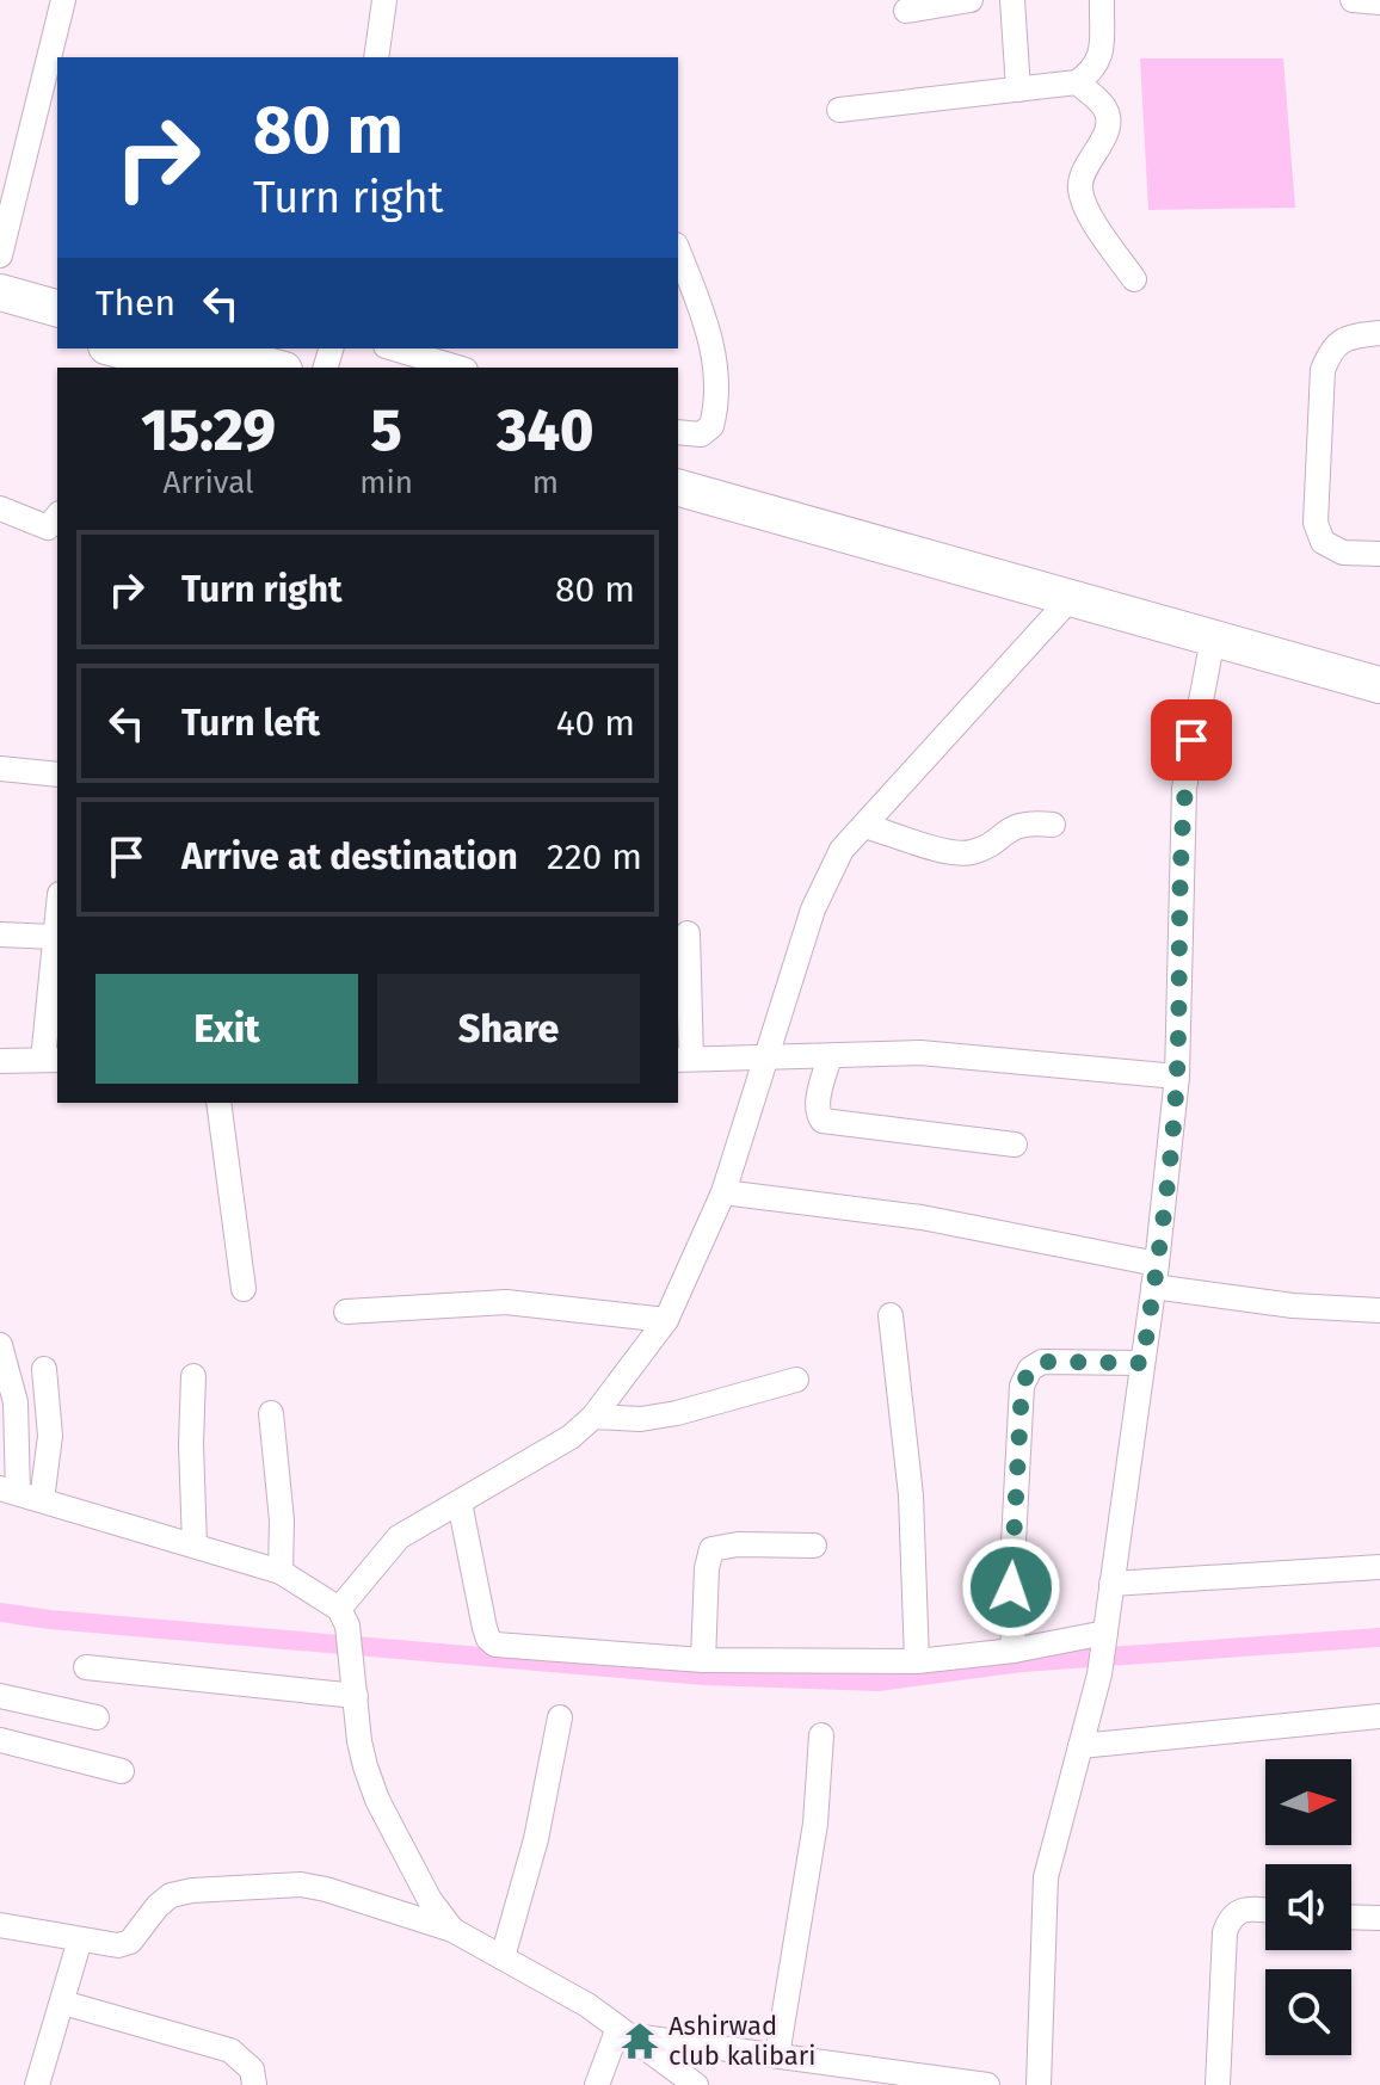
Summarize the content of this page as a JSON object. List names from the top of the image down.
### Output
{
  "places": {
    "temple": ["Ashirwad club kalibari"]
  },
  "north": "right",
  "page": {
    "turn": ["80 m", "Turn right"],
    "then": "Then",
    "eta": [
      "15:29",
      "Arrival",
      "5",
      "min",
      "340",
      "m"
    ],
    "list": [
      {
        "name": "Turn right",
        "value": "80 m"
      },
      {
        "name": "Turn left",
        "value": "40 m"
      },
      {
        "name": "Arrive at destination",
        "value": "220 m"
      }
    ],
    "buttons": ["Exit", "Share"]
  }
}
